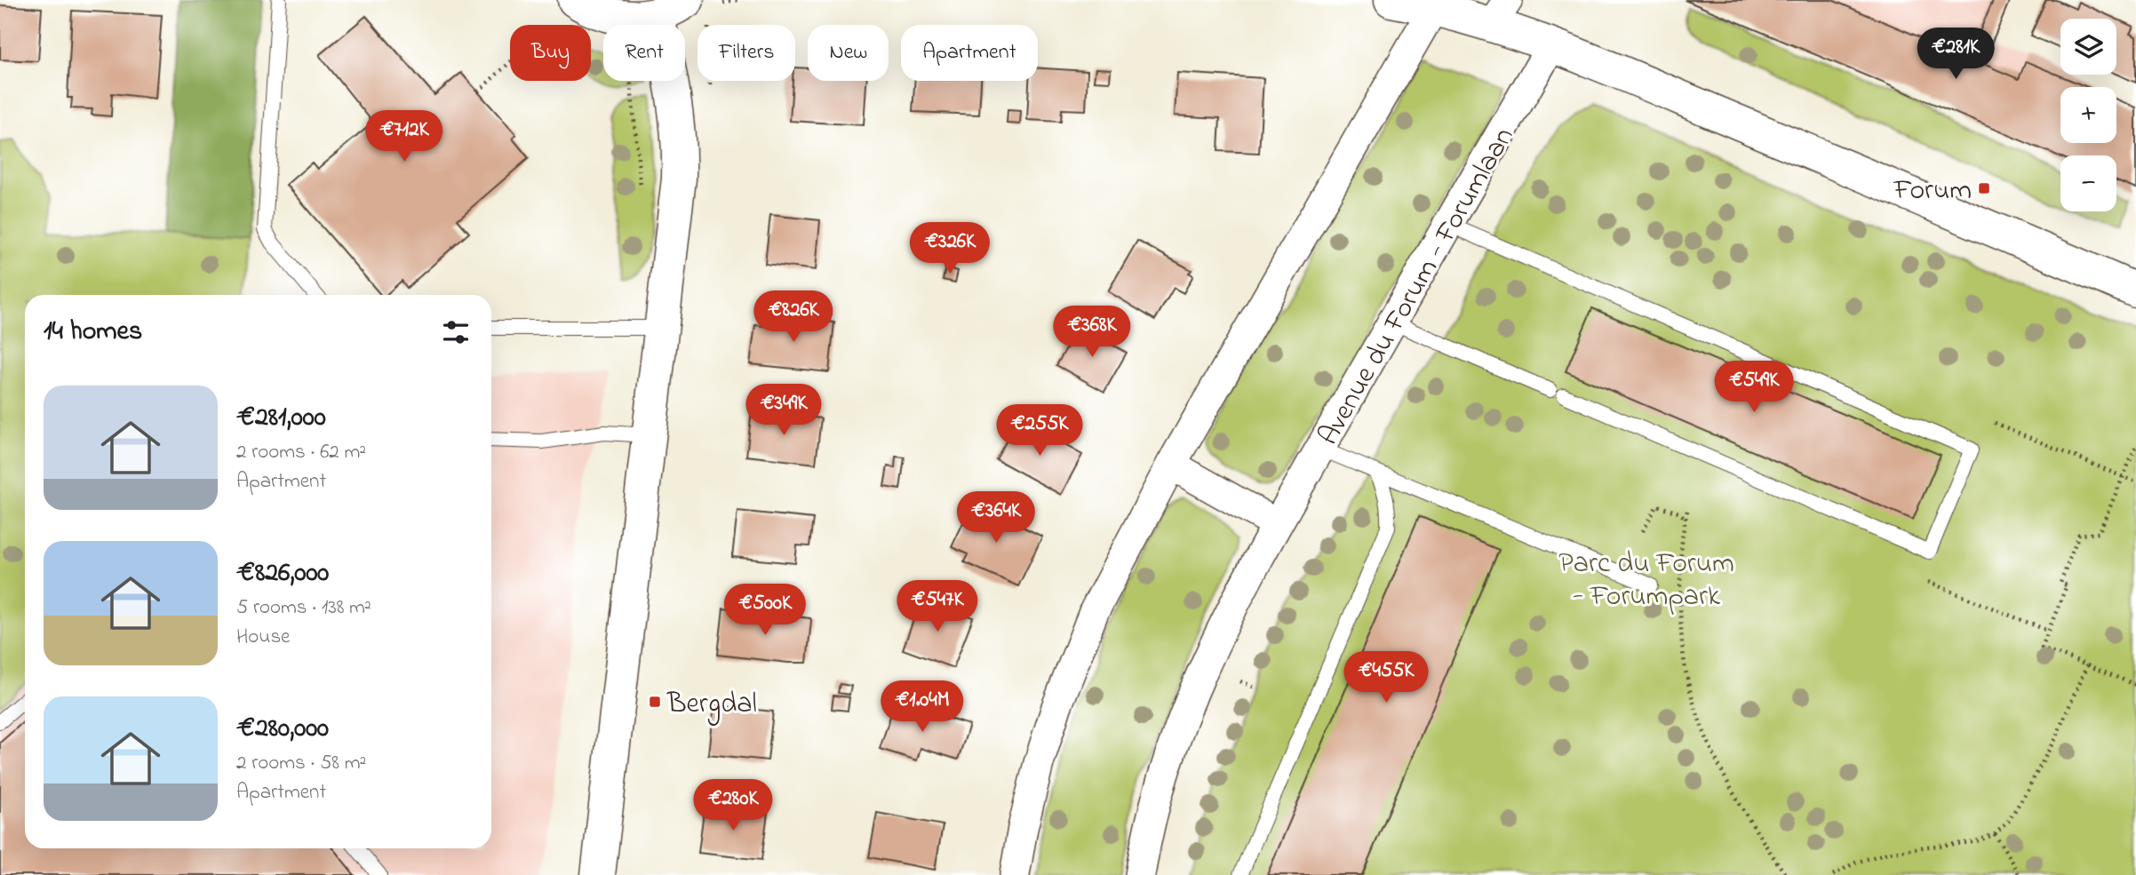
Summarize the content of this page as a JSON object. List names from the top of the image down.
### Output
{
  "streets": {
    "street": ["Avenue du Forum - Forumlaan"]
  },
  "parks": ["Parc du Forum - Forumpark"],
  "places": {
    "transit": ["Forum", "Bergdal"]
  },
  "page": {
    "map_buttons": ["+", "−"],
    "chip": [
      "Buy",
      "Rent",
      "Filters",
      "New",
      "Apartment"
    ],
    "price": [
      "€281K",
      "€712K",
      "€326K",
      "€826K",
      "€368K",
      "€549K",
      "€349K",
      "€255K",
      "€364K",
      "€547K",
      "€500K",
      "€455K",
      "€1.04M",
      "€280K"
    ],
    "heading": "14 homes",
    "list": [
      {
        "name": "€281,000",
        "note": "2 rooms · 62 m² · Apartment"
      },
      {
        "name": "€826,000",
        "note": "5 rooms · 138 m² · House"
      },
      {
        "name": "€280,000",
        "note": "2 rooms · 58 m² · Apartment"
      }
    ]
  }
}
